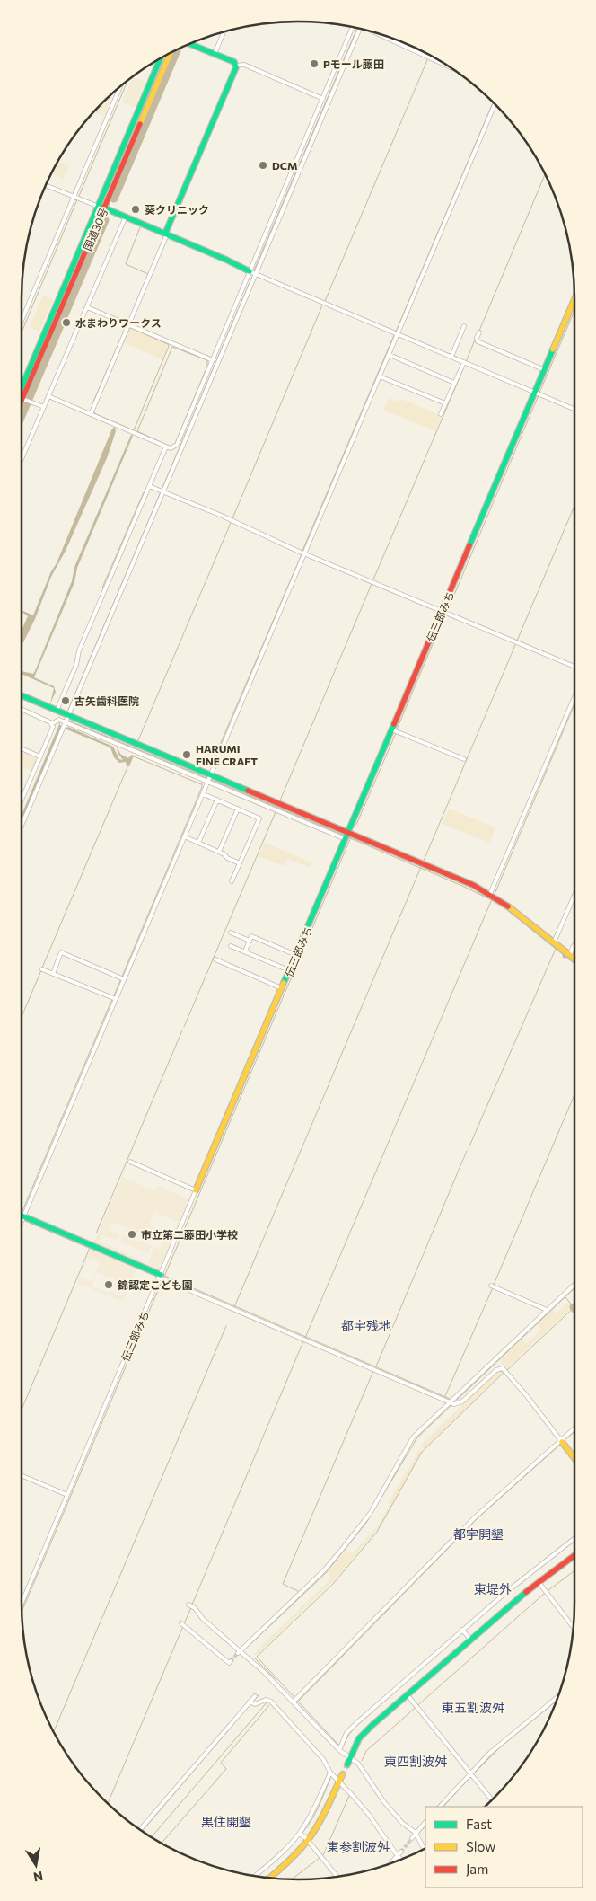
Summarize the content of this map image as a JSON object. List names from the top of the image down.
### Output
{
  "streets": {
    "main road": ["国道30号", "伝三郎みち"]
  },
  "districts": [
    "都宇残地",
    "都宇開墾",
    "東堤外",
    "東五割波舛",
    "東四割波舛",
    "黒住開墾",
    "東参割波舛"
  ],
  "places": [
    "Pモール藤田",
    "DCM",
    "葵クリニック",
    "水まわりワークス",
    "古矢歯科医院",
    "HARUMI FINE CRAFT",
    "市立第二藤田小学校",
    "錦認定こども園"
  ],
  "legend": ["Fast", "Slow", "Jam"],
  "north": "bottom"
}
